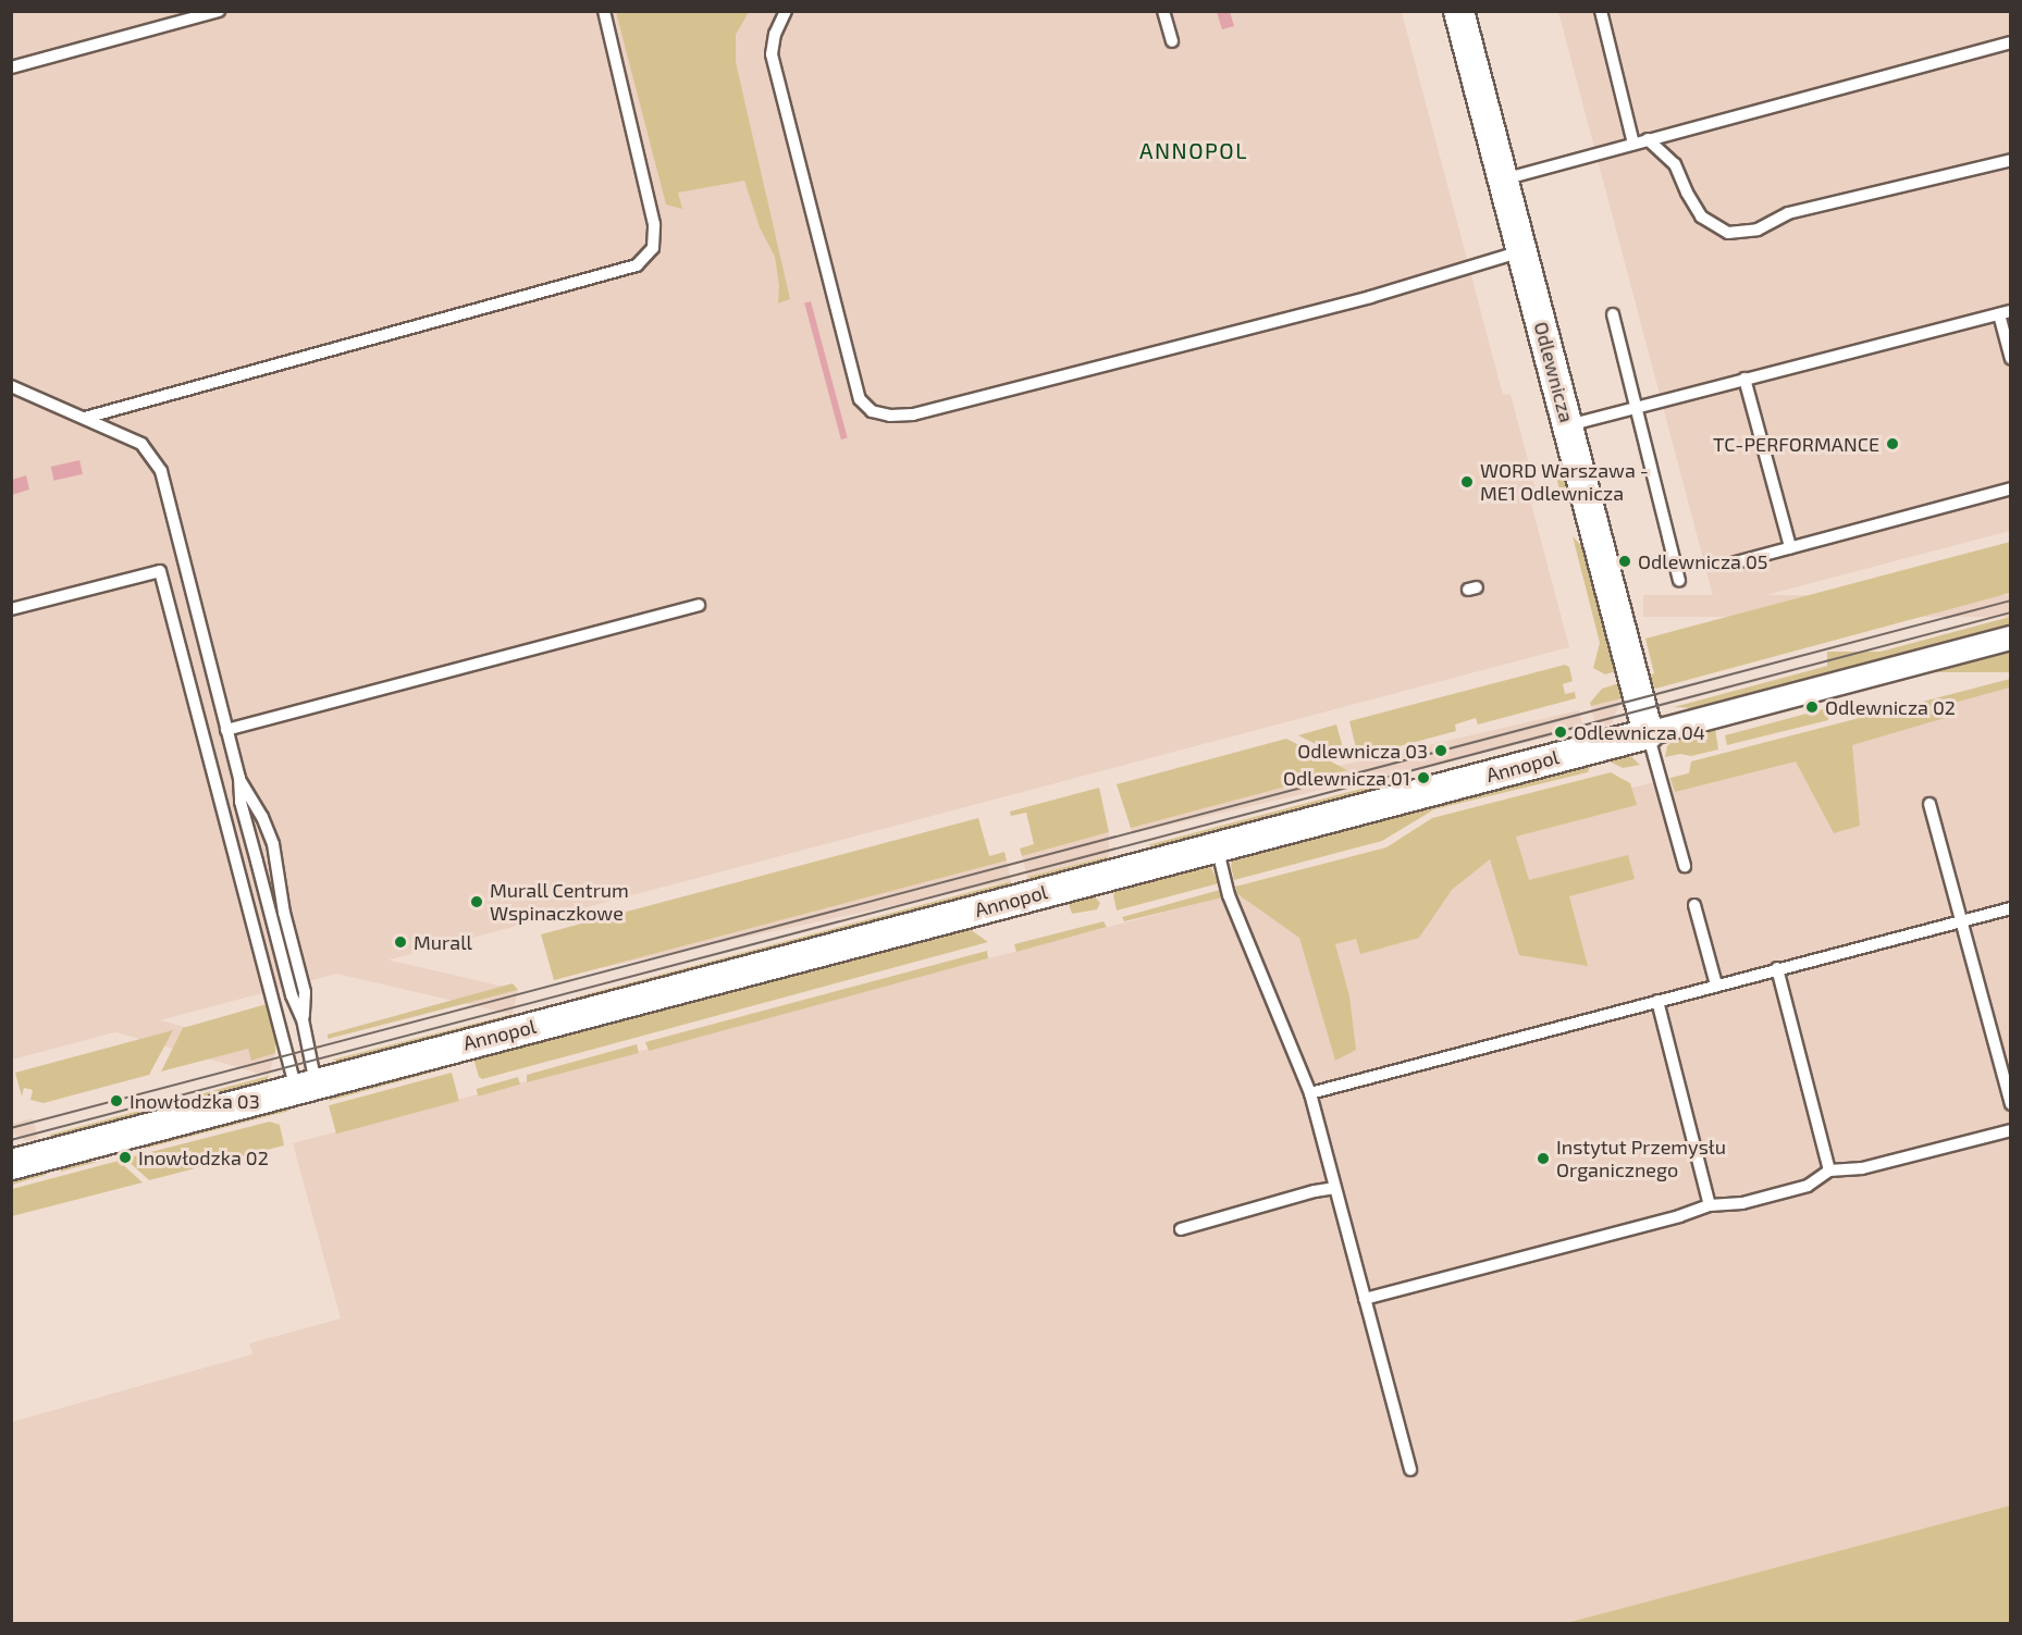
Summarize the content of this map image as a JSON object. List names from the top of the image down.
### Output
{
  "streets": {
    "street": ["Odlewnicza", "Annopol"]
  },
  "crossings": [
    ["Odlewnicza", "Annopol"]
  ],
  "districts": ["ANNOPOL"],
  "places": [
    "TC-PERFORMANCE",
    "WORD Warszawa - ME1 Odlewnicza",
    "Odlewnicza 05",
    "Odlewnicza 02",
    "Odlewnicza 04",
    "Odlewnicza 03",
    "Odlewnicza 01",
    "Murall Centrum Wspinaczkowe",
    "Murall",
    "Inowłodzka 03",
    "Inowłodzka 02",
    "Instytut Przemysłu Organicznego"
  ]
}
